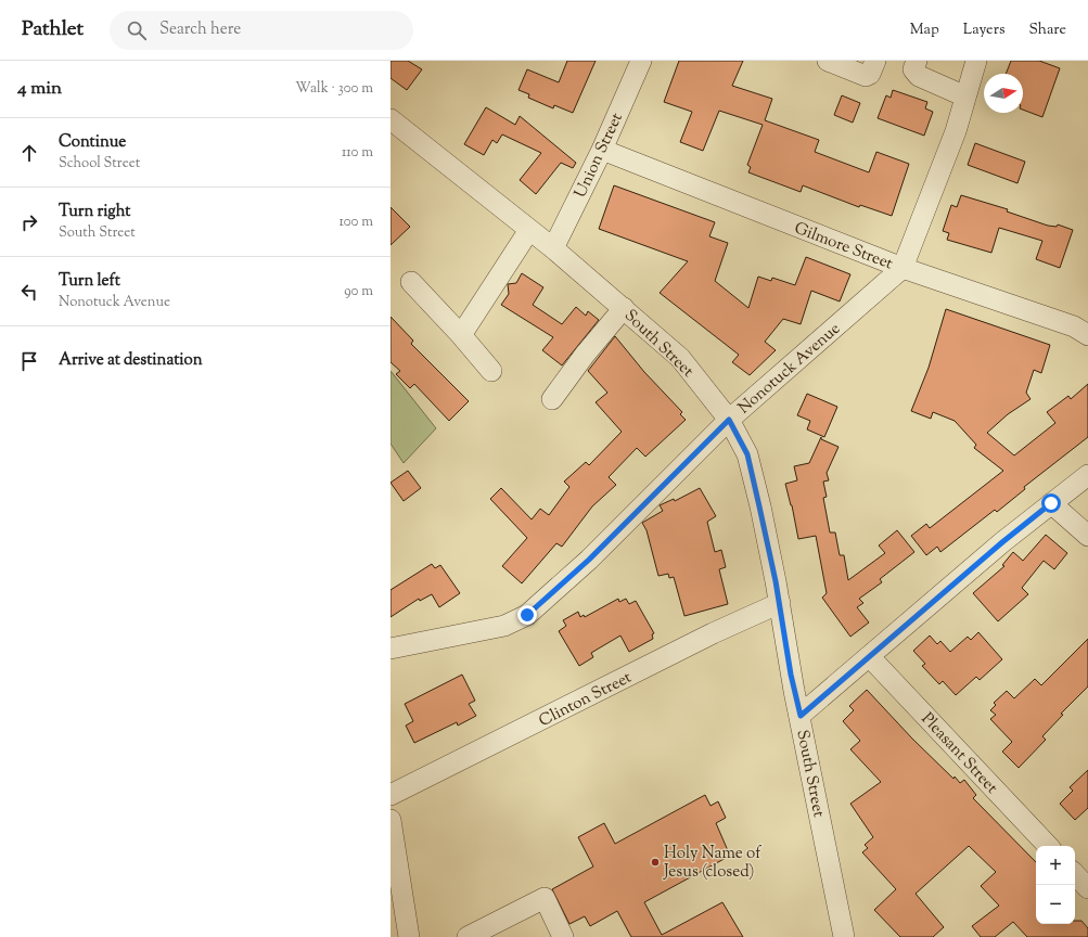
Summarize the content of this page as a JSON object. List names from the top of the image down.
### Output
{
  "streets": {
    "street": [
      "Union Street",
      "Gilmore Street",
      "South Street",
      "Nonotuck Avenue",
      "Clinton Street",
      "Pleasant Street"
    ]
  },
  "crossings": [
    ["Union Street", "Gilmore Street"],
    ["Union Street", "South Street"],
    ["Gilmore Street", "Nonotuck Avenue"],
    ["South Street", "Nonotuck Avenue"],
    ["South Street", "Clinton Street"]
  ],
  "places": ["Holy Name of Jesus (closed)"],
  "north": "right",
  "page": {
    "header": "Pathlet",
    "search": "Search here",
    "nav": ["Map", "Layers", "Share"],
    "heading": ["4 min", "Walk · 300 m"],
    "list": [
      ["Continue", "School Street", "110 m"],
      ["Turn right", "South Street", "100 m"],
      ["Turn left", "Nonotuck Avenue", "90 m"],
      "Arrive at destination"
    ],
    "map_buttons": ["+", "−"]
  }
}
